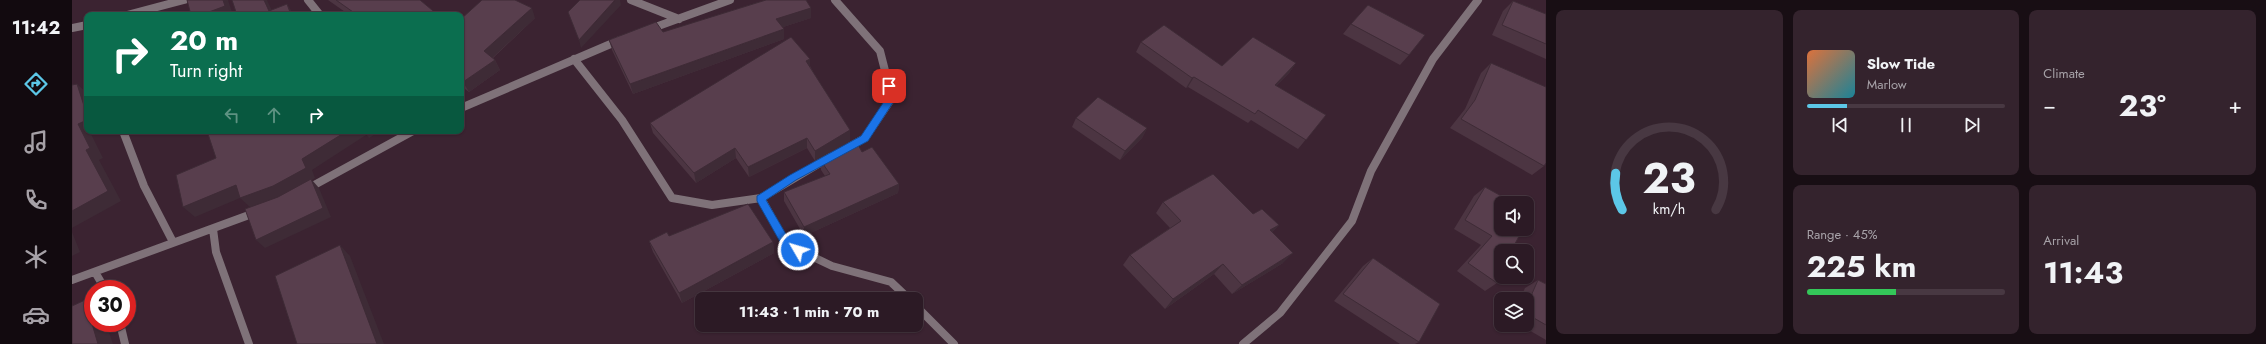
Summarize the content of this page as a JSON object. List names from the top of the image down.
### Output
{
  "page": {
    "tabs": "11:42",
    "tile": [
      "Climate",
      ["Range · 45%", "225 km"],
      ["Arrival", "11:43"]
    ],
    "turn": ["20 m", "Turn right"],
    "song": ["Slow Tide", "Marlow"],
    "heat": ["−", "23°", "+"],
    "limit": "30",
    "trip": "11:43 · 1 min · 70 m",
    "gauge": ["23", "km/h"]
  }
}
